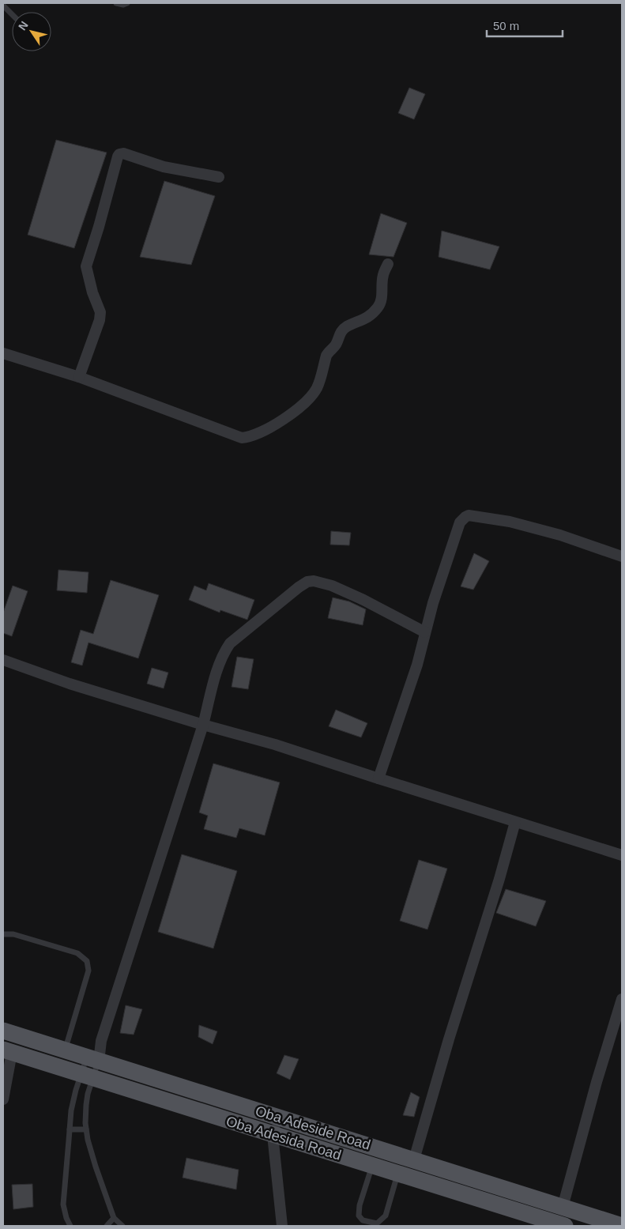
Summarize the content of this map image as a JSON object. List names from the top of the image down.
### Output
{
  "streets": {
    "main road": ["Oba Adeside Road", "Oba Adesida Road"]
  },
  "scale_bar": "50 m",
  "north": "top left"
}
